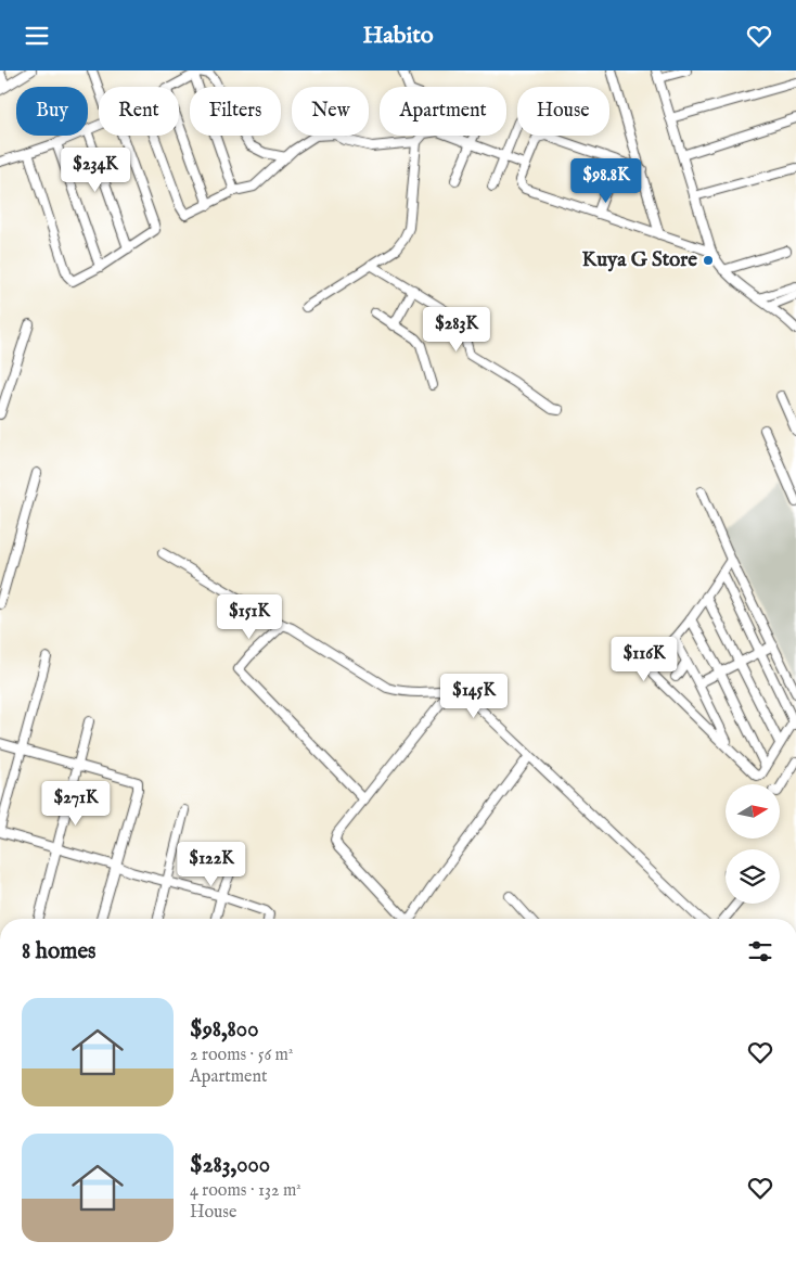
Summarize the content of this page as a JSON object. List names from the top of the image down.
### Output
{
  "places": ["Kuya G Store"],
  "north": "right",
  "page": {
    "header": "Habito",
    "chip": [
      "Buy",
      "Rent",
      "Filters",
      "New",
      "Apartment",
      "House"
    ],
    "price": [
      "$234K",
      "$98.8K",
      "$283K",
      "$151K",
      "$116K",
      "$145K",
      "$271K",
      "$122K"
    ],
    "heading": "8 homes",
    "list": [
      {
        "name": "$98,800",
        "note": "2 rooms · 56 m² · Apartment"
      },
      {
        "name": "$283,000",
        "note": "4 rooms · 132 m² · House"
      }
    ]
  }
}
